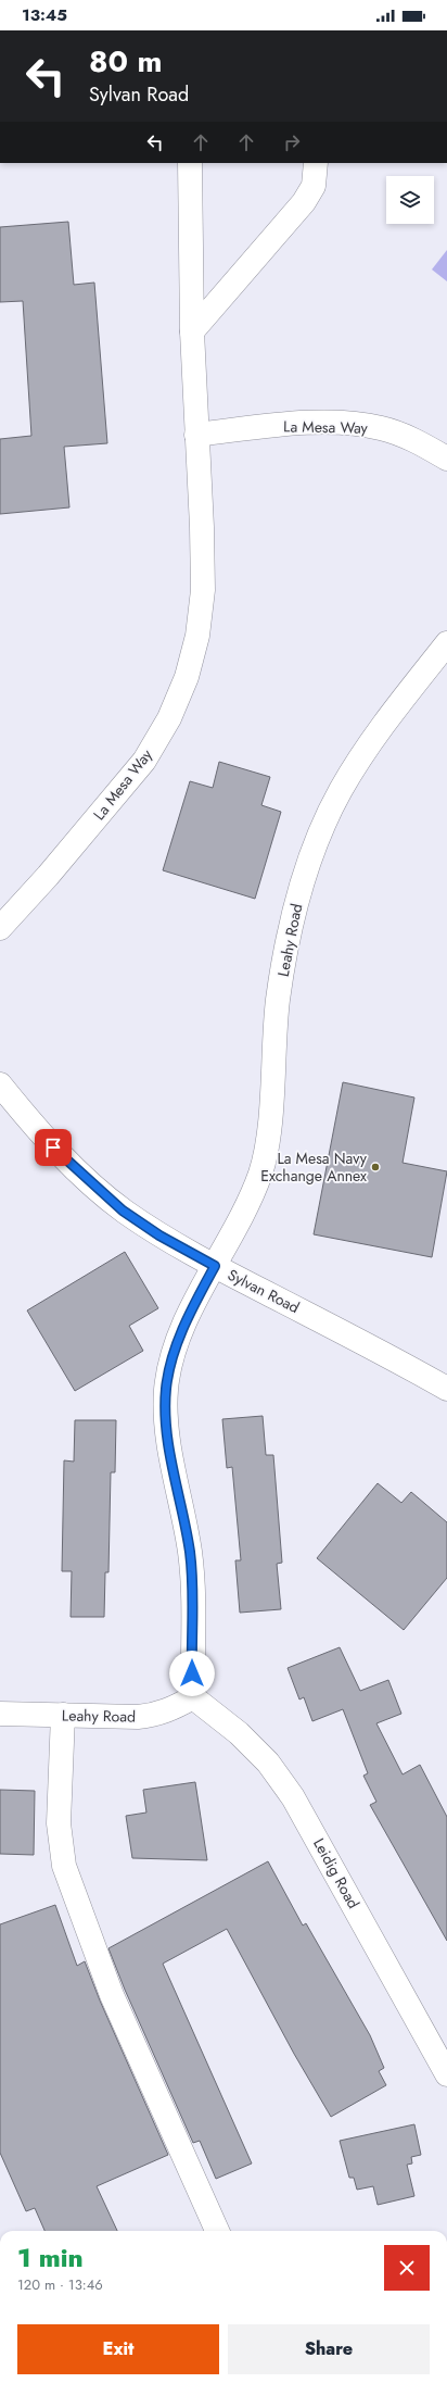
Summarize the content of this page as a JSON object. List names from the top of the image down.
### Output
{
  "streets": {
    "street": [
      "La Mesa Way",
      "Leahy Road",
      "Sylvan Road",
      "Leidig Road"
    ]
  },
  "crossings": [
    ["Leahy Road", "Sylvan Road"],
    ["Leahy Road", "Leidig Road"]
  ],
  "places": ["La Mesa Navy Exchange Annex"],
  "page": {
    "status": "13:45",
    "turn": ["80 m", "Sylvan Road"],
    "heading": ["1 min", "120 m · 13:46"],
    "buttons": ["Exit", "Share"]
  }
}
